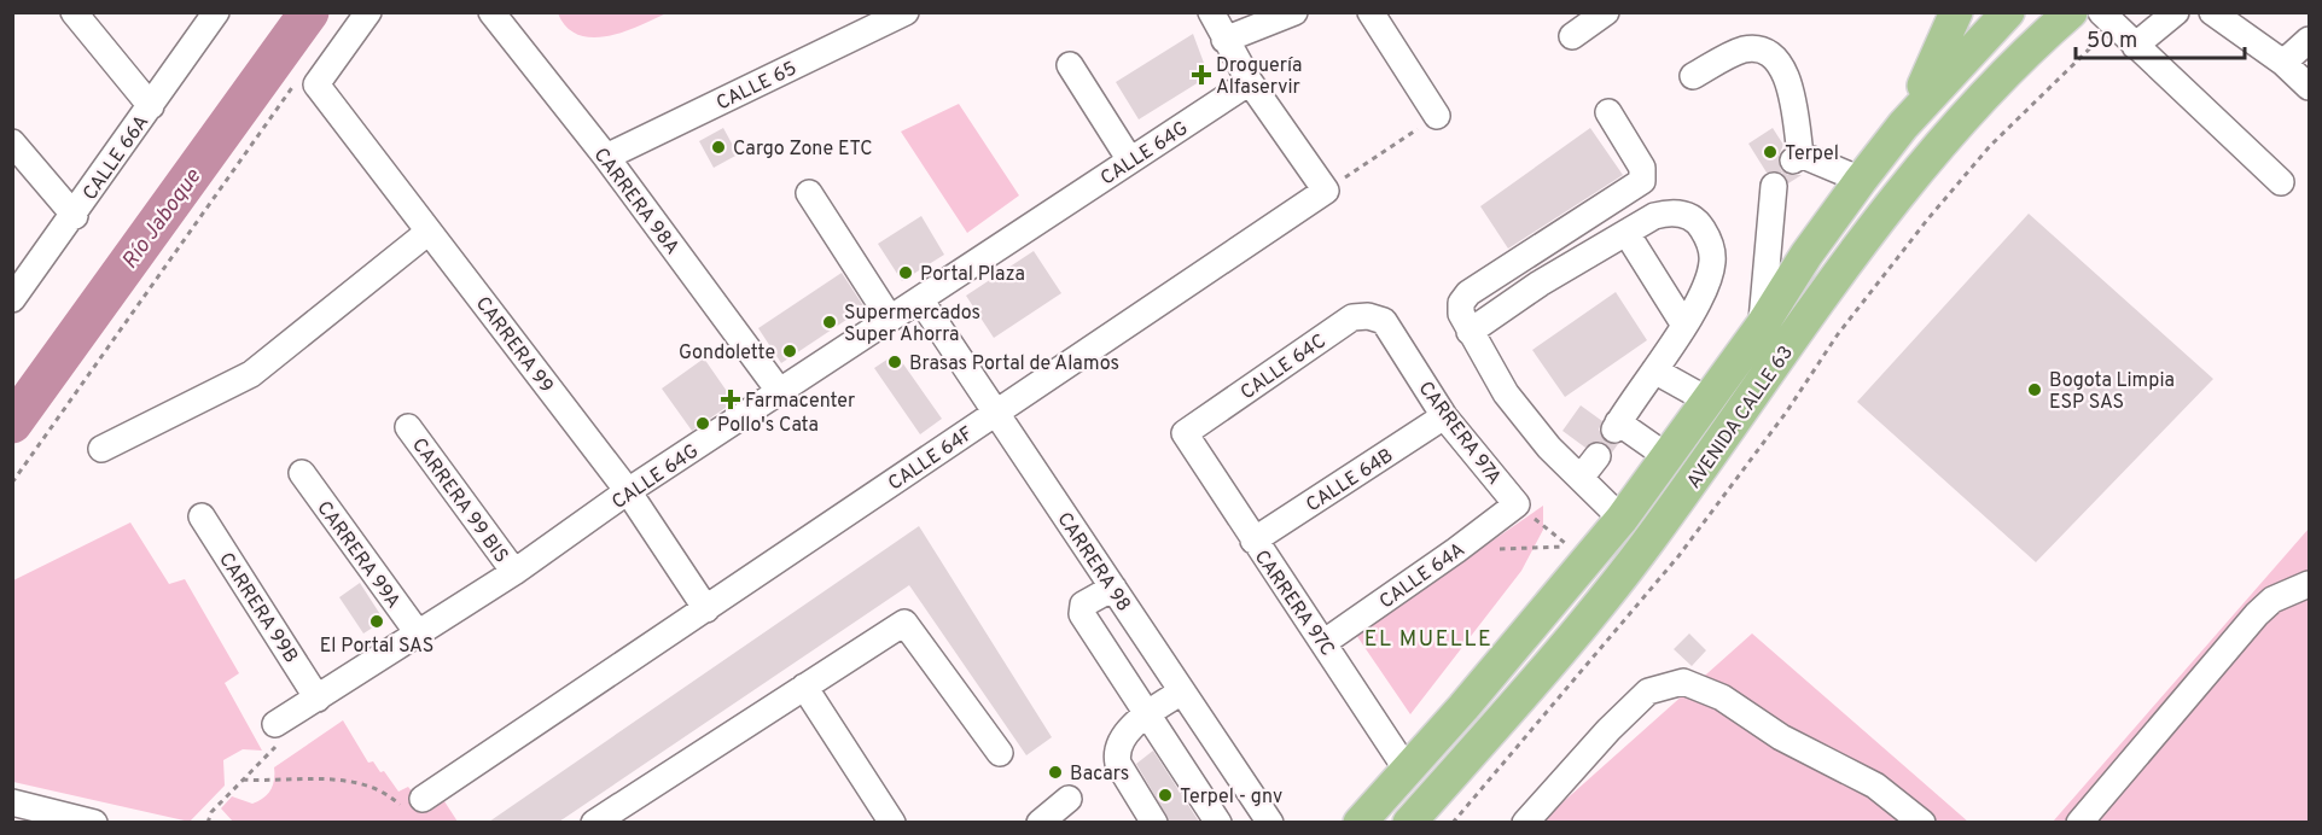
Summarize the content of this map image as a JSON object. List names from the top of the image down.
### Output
{
  "streets": {
    "main road": ["AVENIDA CALLE 63"],
    "street": [
      "CALLE 65",
      "CALLE 64G",
      "CALLE 66A",
      "CARRERA 98A",
      "CARRERA 99",
      "CALLE 64C",
      "CARRERA 97A",
      "CALLE 64F",
      "CALLE 64B",
      "CARRERA 99 BIS",
      "CARRERA 99A",
      "CARRERA 98",
      "CALLE 64A",
      "CARRERA 97C",
      "CARRERA 99B"
    ]
  },
  "crossings": [
    ["CALLE 65", "CARRERA 98A"],
    ["CALLE 64G", "CARRERA 98A"],
    ["CALLE 64G", "CARRERA 99"],
    ["CALLE 64G", "CARRERA 99 BIS"],
    ["CALLE 64G", "CARRERA 99A"],
    ["CALLE 64G", "CARRERA 98"],
    ["CALLE 64G", "CARRERA 99B"],
    ["CARRERA 99", "CALLE 64F"],
    ["CALLE 64C", "CARRERA 97A"],
    ["CALLE 64C", "CARRERA 97C"],
    ["AVENIDA CALLE 63", "CARRERA 97C"],
    ["CARRERA 97A", "CALLE 64B"],
    ["CARRERA 97A", "CALLE 64A"],
    ["CALLE 64F", "CARRERA 98"],
    ["CALLE 64B", "CARRERA 97C"],
    ["CALLE 64A", "CARRERA 97C"]
  ],
  "districts": ["EL MUELLE"],
  "water": ["Río Jaboque"],
  "places": {
    "health": ["Droguería Alfaservir", "Farmacenter"],
    "other": [
      "Cargo Zone ETC",
      "Terpel",
      "Portal Plaza",
      "Supermercados Super Ahorra",
      "Gondolette",
      "Brasas Portal de Alamos",
      "Bogota Limpia ESP SAS",
      "Pollo's Cata",
      "El Portal SAS",
      "Bacars",
      "Terpel - gnv"
    ]
  },
  "scale_bar": "50 m"
}
